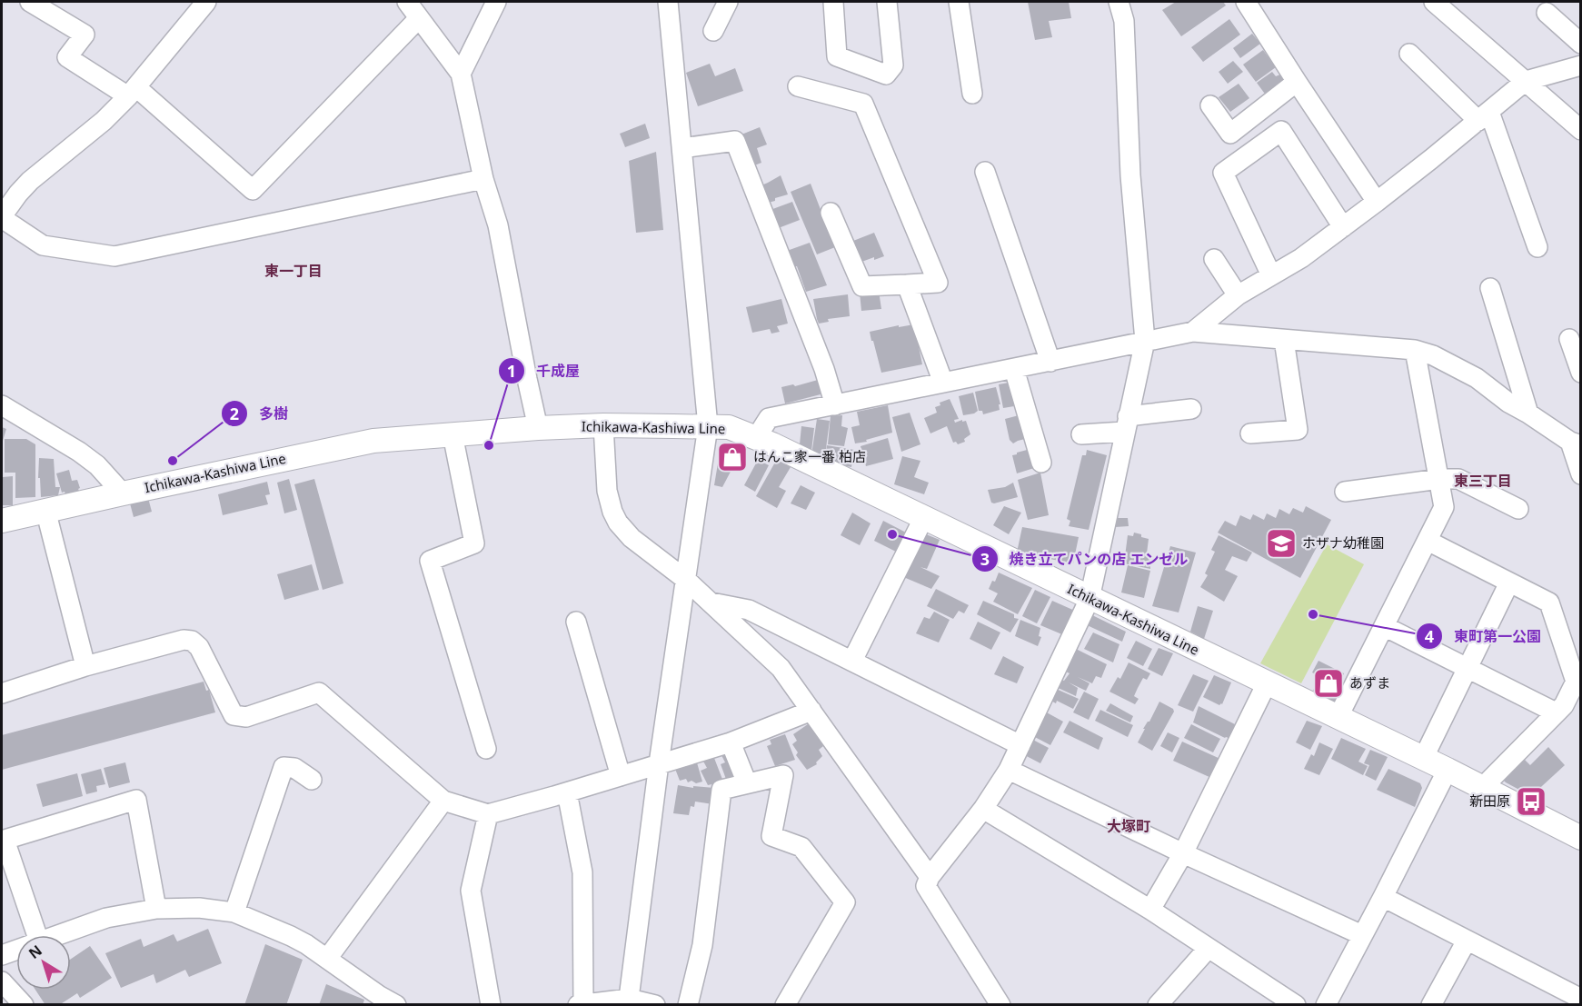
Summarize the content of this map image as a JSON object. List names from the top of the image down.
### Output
{
  "streets": {
    "main road": ["Ichikawa-Kashiwa Line"]
  },
  "districts": ["東一丁目", "東三丁目", "大塚町"],
  "places": {
    "other": [
      "千成屋",
      "多樹",
      "焼き立てパンの店 エンゼル",
      "東町第一公園"
    ],
    "shop": ["はんこ家一番 柏店", "あずま"],
    "school or university": ["ホザナ幼稚園"],
    "bus stop": ["新田原"]
  },
  "north": "top left"
}
